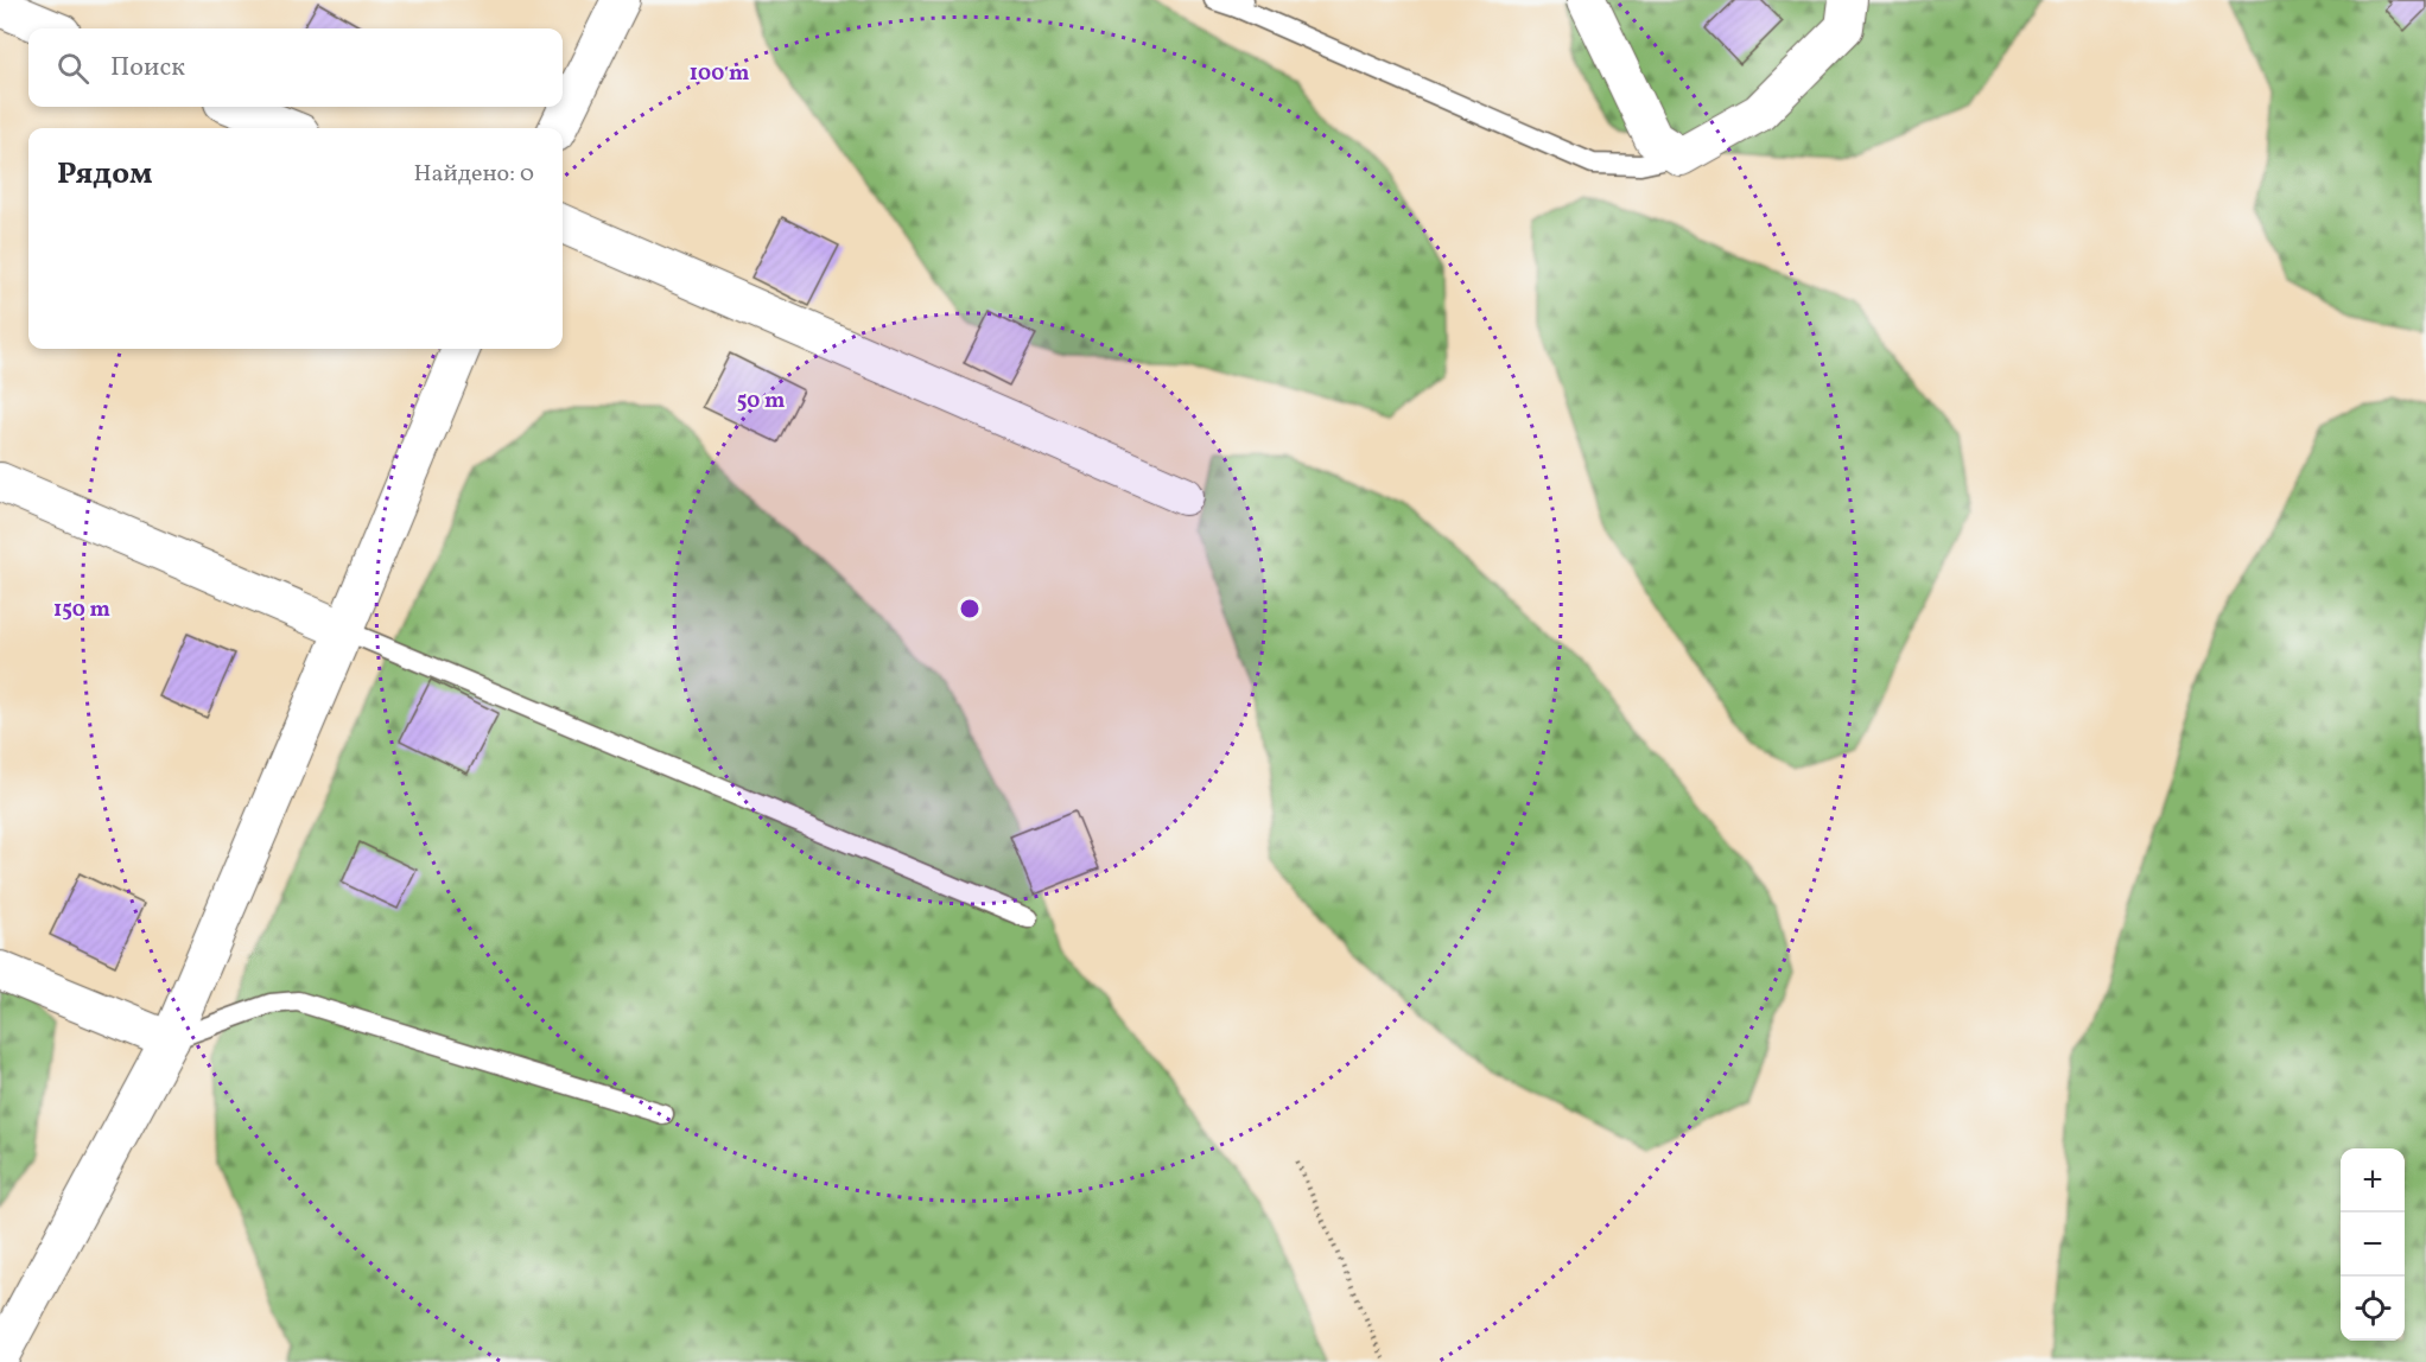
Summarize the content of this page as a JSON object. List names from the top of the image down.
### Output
{
  "page": {
    "search": "Поиск",
    "heading": ["Рядом", "Найдено: 0"],
    "map_buttons": ["+", "−"]
  },
  "rings": ["100 m", "50 m", "150 m"]
}
